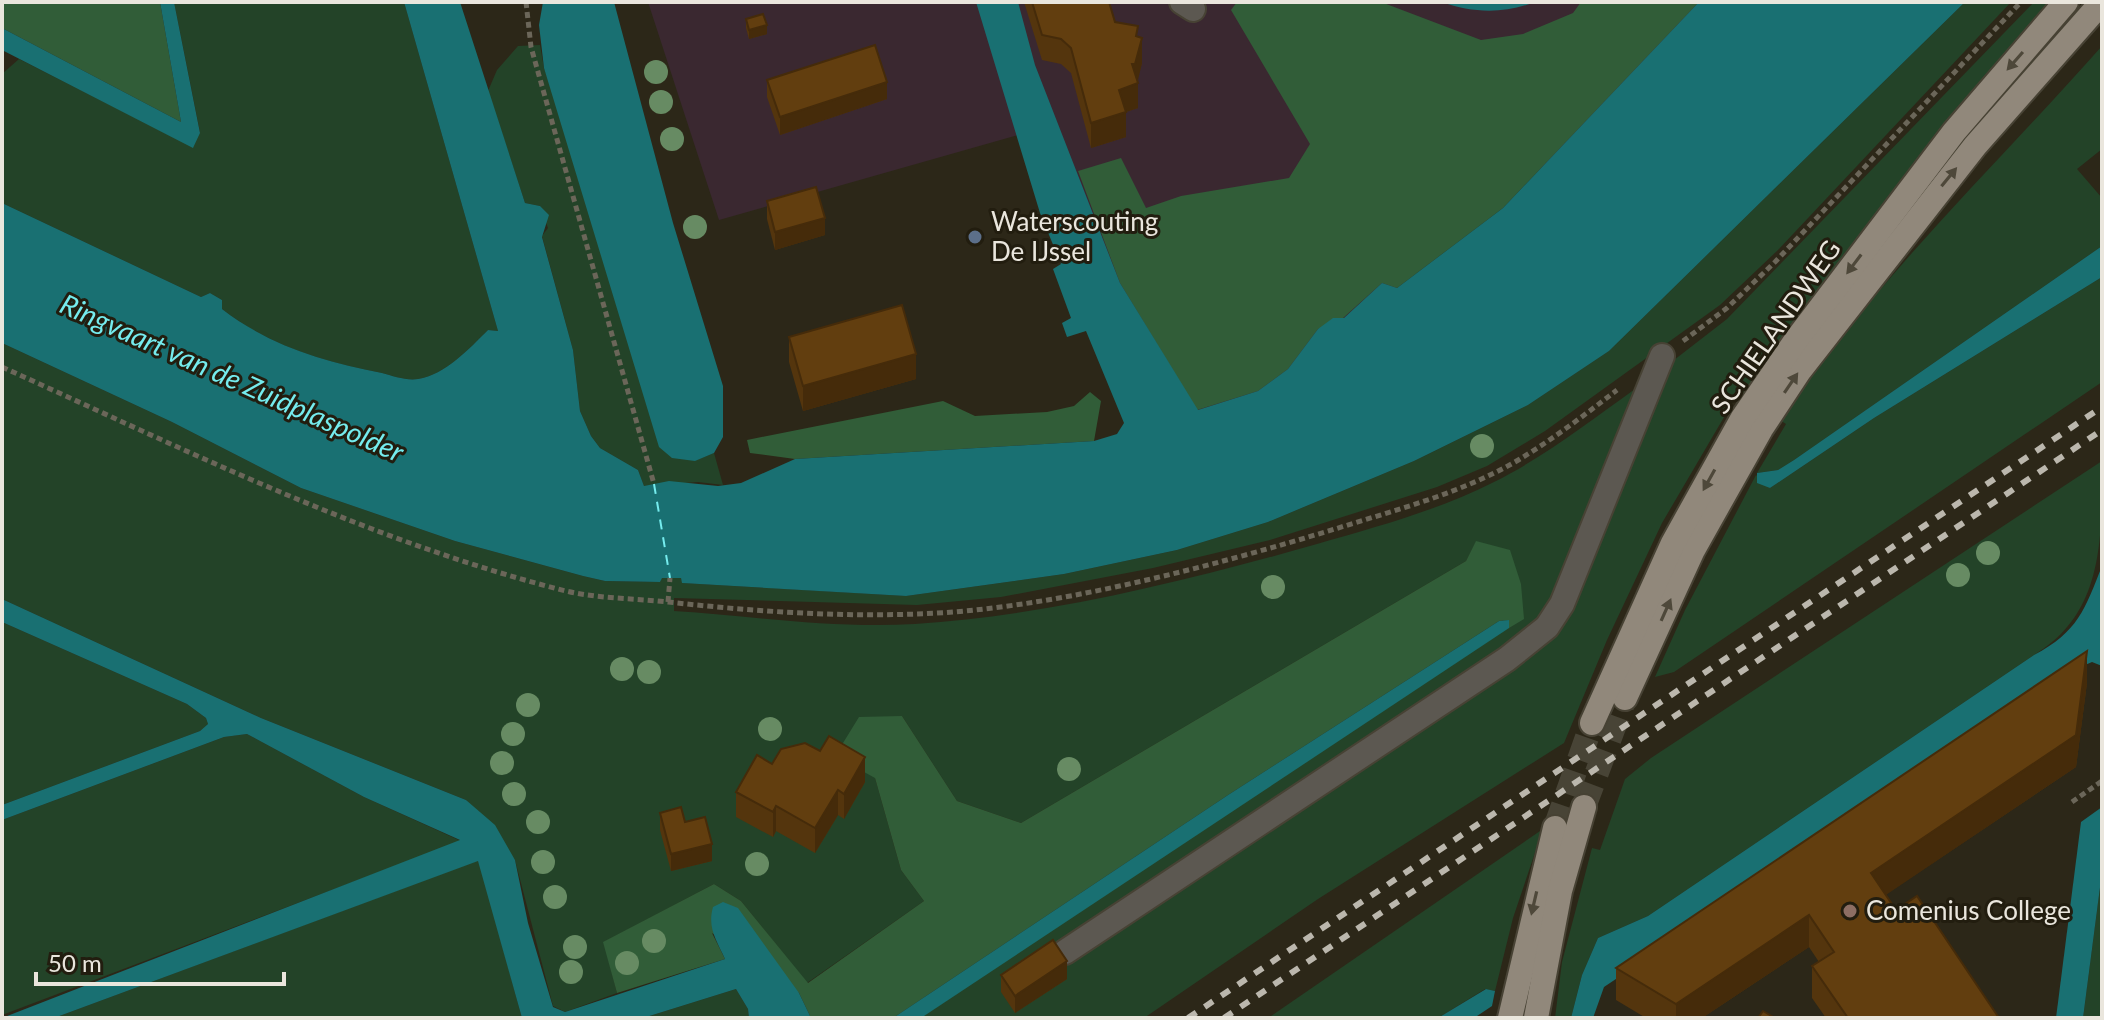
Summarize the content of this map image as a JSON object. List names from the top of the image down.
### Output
{
  "streets": {
    "main road": ["SCHIELANDWEG"]
  },
  "water": ["Ringvaart van de Zuidplaspolder"],
  "places": ["Waterscouting De IJssel", "Comenius College"],
  "scale_bar": "50 m"
}
